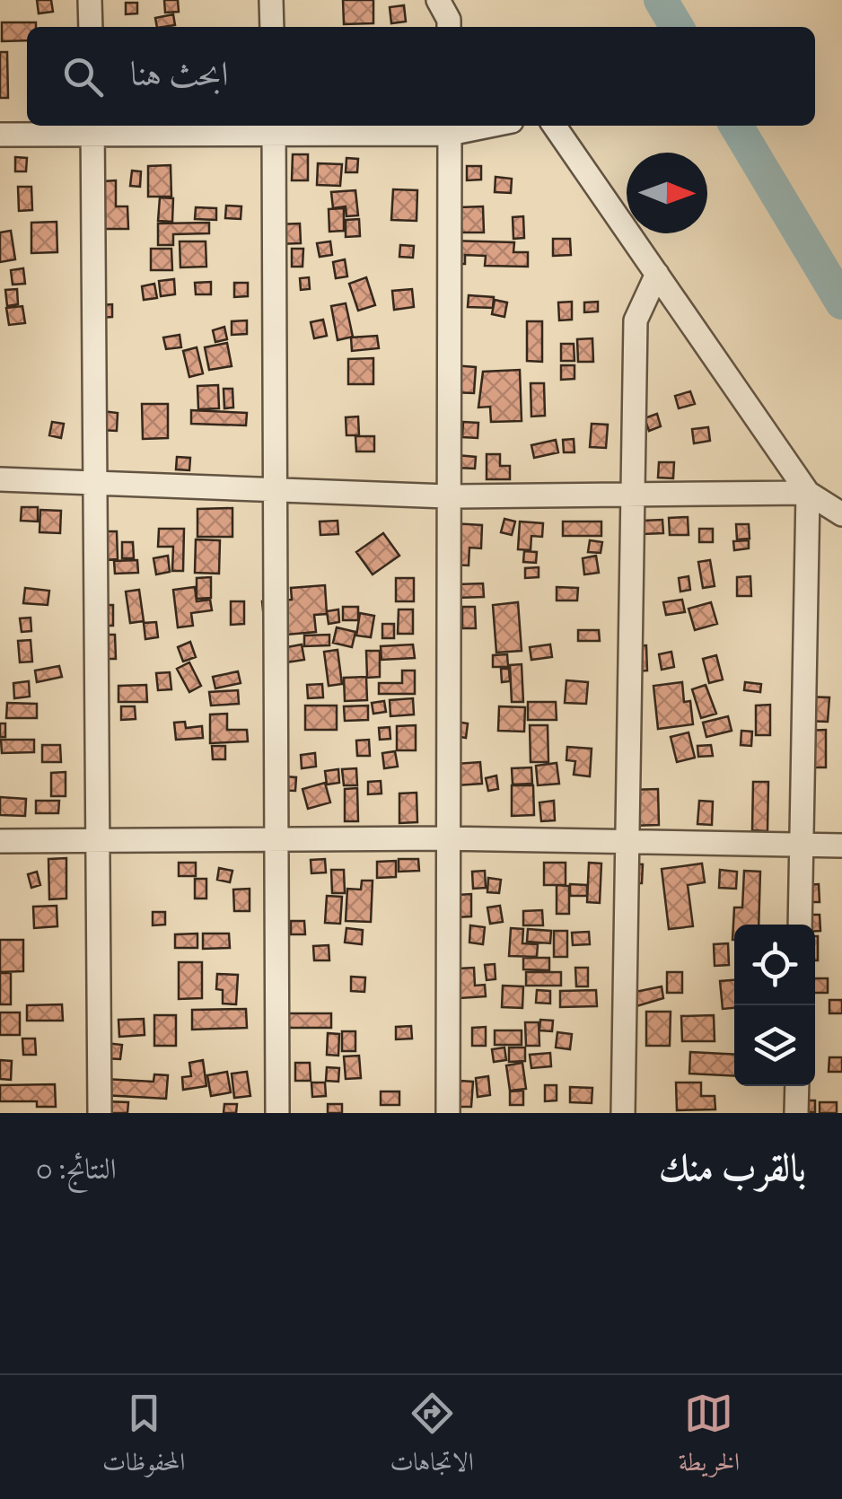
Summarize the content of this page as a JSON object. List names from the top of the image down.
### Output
{
  "north": "right",
  "page": {
    "search": "ابحث هنا",
    "heading": ["بالقرب منك", "النتائج: 0"],
    "nav": ["الخريطة", "الاتجاهات", "المحفوظات"]
  }
}
